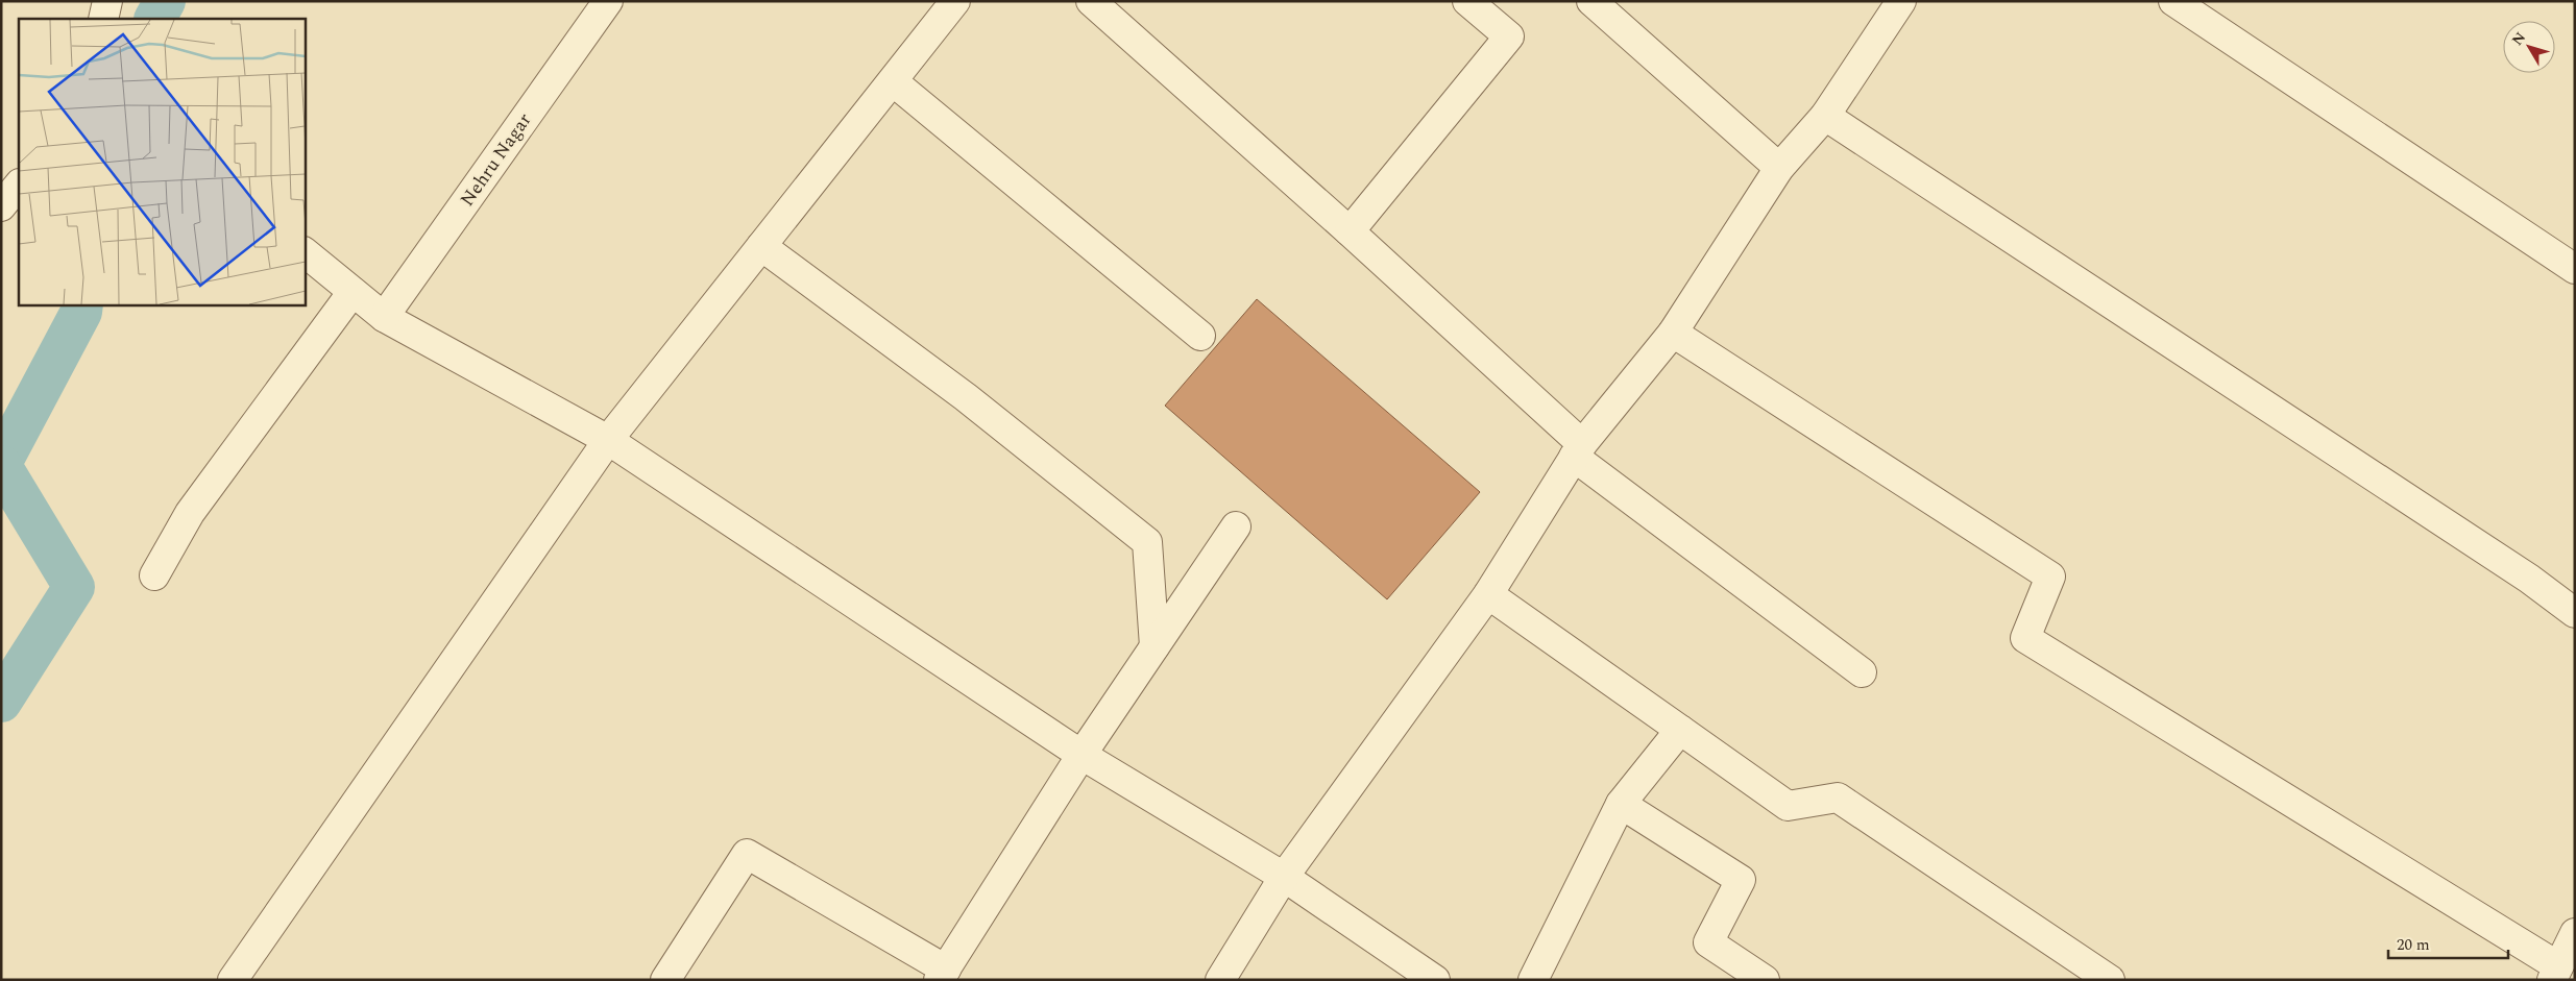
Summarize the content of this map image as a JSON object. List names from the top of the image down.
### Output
{
  "streets": {
    "street": ["Nehru Nagar"]
  },
  "scale_bar": "20 m",
  "north": "top left"
}
